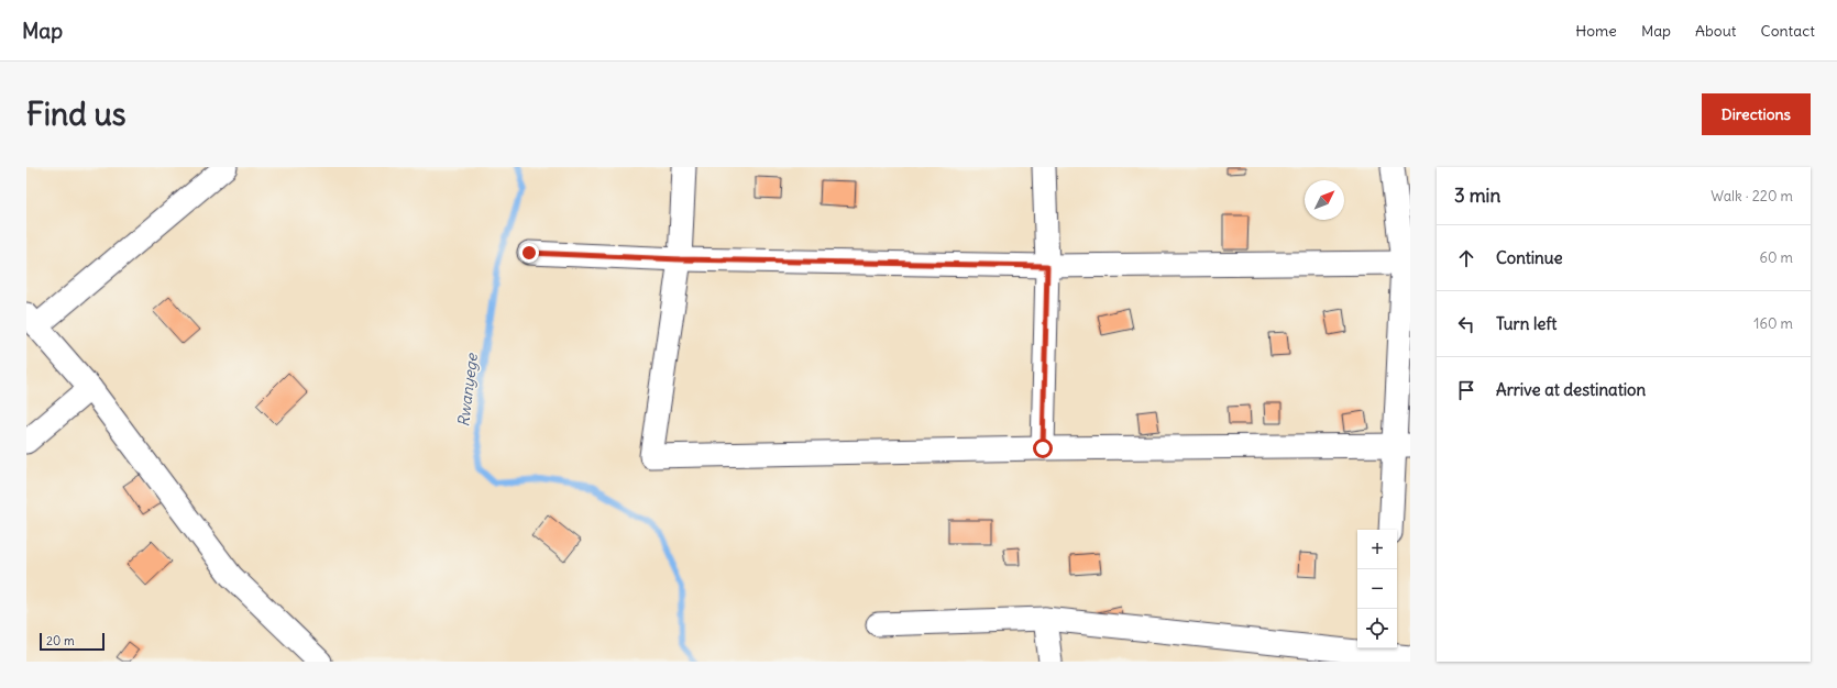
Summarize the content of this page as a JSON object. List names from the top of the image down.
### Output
{
  "water": ["Rwanyege"],
  "scale_bar": "20 m",
  "north": "top right",
  "page": {
    "header": "Map",
    "nav": [
      "Home",
      "Map",
      "About",
      "Contact"
    ],
    "buttons": "Directions",
    "title": "Find us",
    "heading": ["3 min", "Walk · 220 m"],
    "list": [
      ["Continue", "60 m"],
      ["Turn left", "160 m"],
      "Arrive at destination"
    ],
    "map_buttons": ["+", "−"],
    "scale": "20 m"
  }
}
